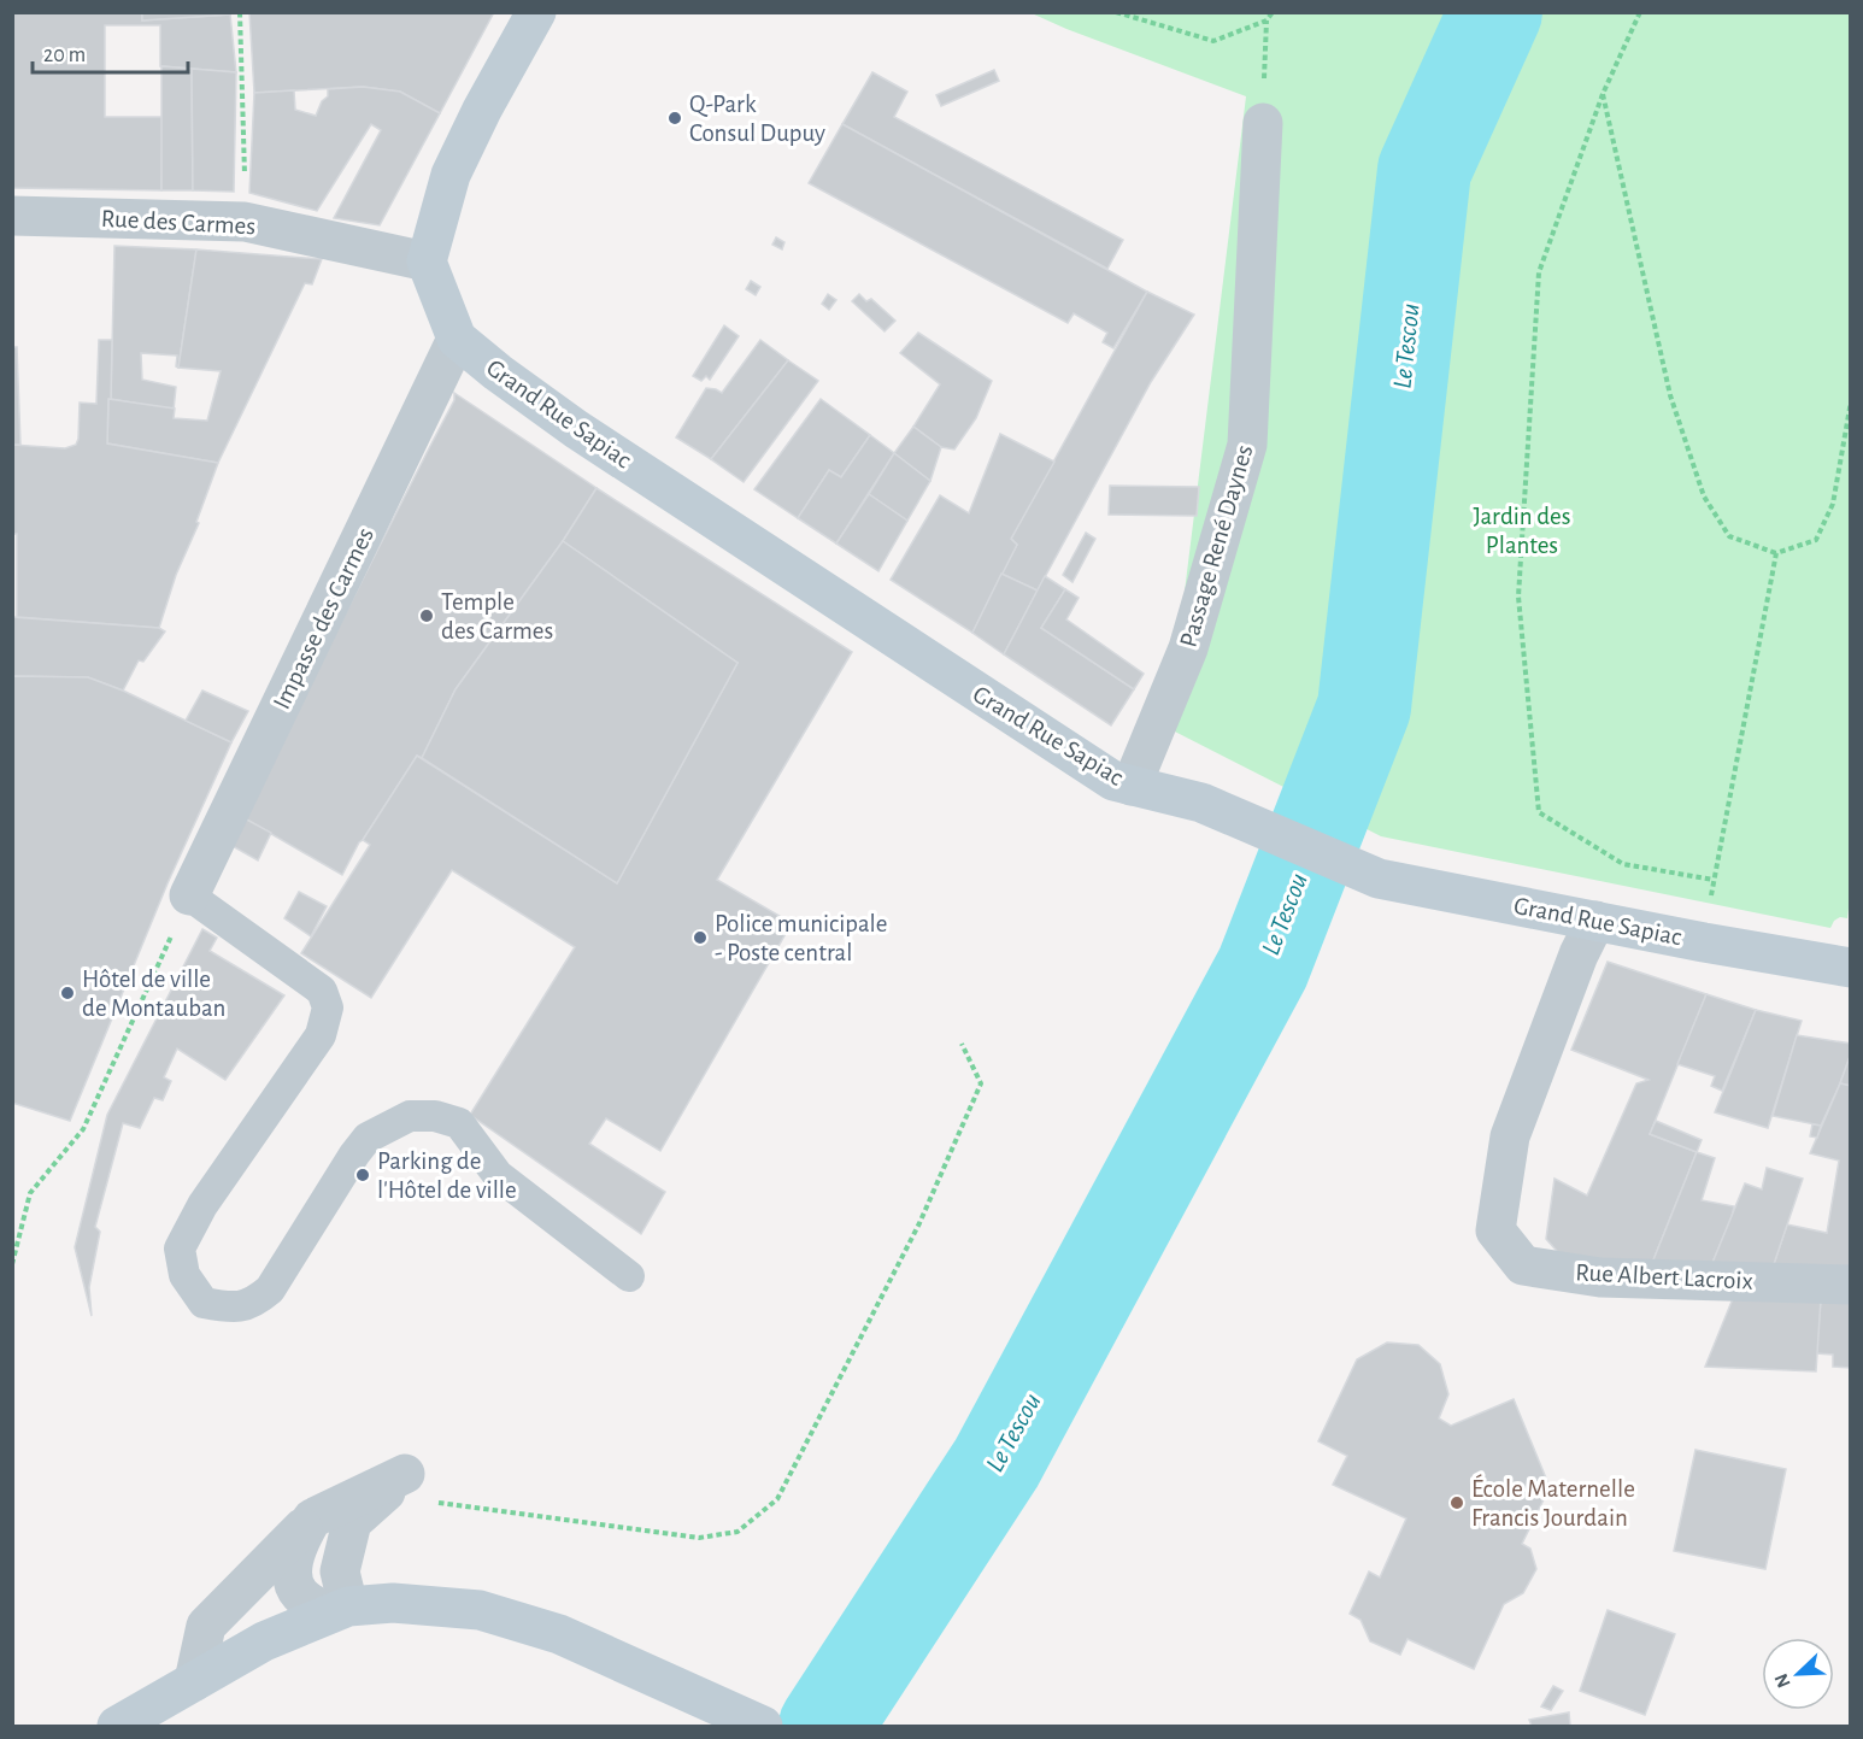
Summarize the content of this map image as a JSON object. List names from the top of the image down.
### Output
{
  "streets": {
    "main road": ["Grand Rue Sapiac"],
    "street": [
      "Rue des Carmes",
      "Passage René Daynes",
      "Impasse des Carmes",
      "Rue Albert Lacroix"
    ]
  },
  "crossings": [
    ["Grand Rue Sapiac", "Passage René Daynes"],
    ["Grand Rue Sapiac", "Impasse des Carmes"],
    ["Grand Rue Sapiac", "Rue Albert Lacroix"]
  ],
  "water": ["Le Tescou"],
  "parks": ["Jardin des Plantes"],
  "places": [
    "Q-Park Consul Dupuy",
    "Temple des Carmes",
    "Police municipale - Poste central",
    "Hôtel de ville de Montauban",
    "Parking de l'Hôtel de ville",
    "École Maternelle Francis Jourdain"
  ],
  "scale_bar": "20 m",
  "north": "bottom left"
}
